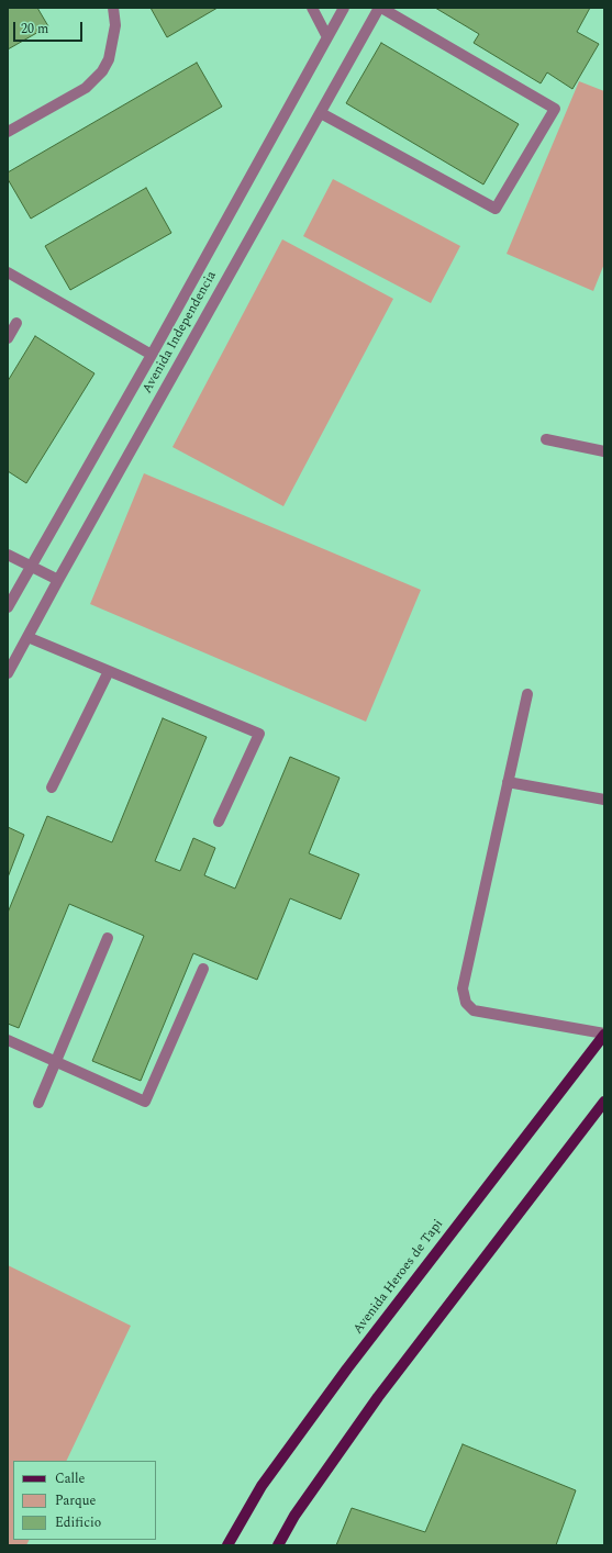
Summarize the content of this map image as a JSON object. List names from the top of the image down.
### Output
{
  "streets": {
    "main road": ["Avenida Heroes de Tapi"],
    "street": ["Avenida Independencia"]
  },
  "legend": ["Calle", "Parque", "Edificio"],
  "scale_bar": "20 m"
}
